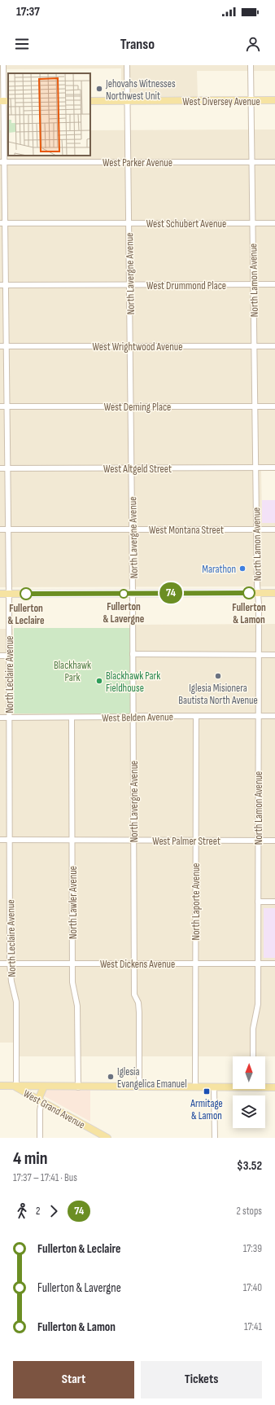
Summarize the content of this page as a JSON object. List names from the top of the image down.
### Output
{
  "streets": {
    "main road": ["West Diversey Avenue", "West Grand Avenue"],
    "street": [
      "West Parker Avenue",
      "West Schubert Avenue",
      "North Lavergne Avenue",
      "North Lamon Avenue",
      "West Drummond Place",
      "West Wrightwood Avenue",
      "West Deming Place",
      "West Altgeld Street",
      "West Montana Street",
      "North Leclaire Avenue",
      "West Belden Avenue",
      "West Palmer Street",
      "North Laporte Avenue",
      "North Lawler Avenue",
      "West Dickens Avenue"
    ]
  },
  "crossings": [
    ["West Diversey Avenue", "North Lavergne Avenue"],
    ["West Diversey Avenue", "North Lamon Avenue"],
    ["West Parker Avenue", "North Lavergne Avenue"],
    ["West Parker Avenue", "North Lamon Avenue"],
    ["West Parker Avenue", "North Leclaire Avenue"],
    ["West Schubert Avenue", "North Lavergne Avenue"],
    ["West Schubert Avenue", "North Lamon Avenue"],
    ["West Schubert Avenue", "North Leclaire Avenue"],
    ["North Lavergne Avenue", "West Drummond Place"],
    ["North Lavergne Avenue", "West Wrightwood Avenue"],
    ["North Lavergne Avenue", "West Deming Place"],
    ["North Lavergne Avenue", "West Altgeld Street"],
    ["North Lavergne Avenue", "West Montana Street"],
    ["North Lavergne Avenue", "West Belden Avenue"],
    ["North Lavergne Avenue", "West Palmer Street"],
    ["North Lavergne Avenue", "West Dickens Avenue"],
    ["North Lamon Avenue", "West Drummond Place"],
    ["North Lamon Avenue", "West Wrightwood Avenue"],
    ["North Lamon Avenue", "West Deming Place"],
    ["North Lamon Avenue", "West Altgeld Street"],
    ["North Lamon Avenue", "West Montana Street"],
    ["North Lamon Avenue", "West Belden Avenue"],
    ["North Lamon Avenue", "West Palmer Street"],
    ["North Lamon Avenue", "West Dickens Avenue"],
    ["West Drummond Place", "North Leclaire Avenue"],
    ["West Wrightwood Avenue", "North Leclaire Avenue"],
    ["West Deming Place", "North Leclaire Avenue"],
    ["West Altgeld Street", "North Leclaire Avenue"],
    ["West Montana Street", "North Leclaire Avenue"],
    ["North Leclaire Avenue", "West Belden Avenue"],
    ["North Leclaire Avenue", "West Palmer Street"],
    ["North Leclaire Avenue", "West Dickens Avenue"],
    ["North Leclaire Avenue", "West Grand Avenue"],
    ["West Belden Avenue", "North Laporte Avenue"],
    ["West Belden Avenue", "North Lawler Avenue"],
    ["West Palmer Street", "North Laporte Avenue"],
    ["West Palmer Street", "North Lawler Avenue"],
    ["North Laporte Avenue", "West Dickens Avenue"],
    ["North Lawler Avenue", "West Dickens Avenue"]
  ],
  "parks": ["Blackhawk Park"],
  "places": {
    "other": [
      "Jehovahs Witnesses Northwest Unit",
      "Marathon",
      "Fullerton & Lamon",
      "Fullerton & Leclaire",
      "Fullerton & Lavergne",
      "Iglesia Misionera Bautista North Avenue",
      "Blackhawk Park Fieldhouse",
      "Iglesia Evangelica Emanuel"
    ],
    "transit": ["Armitage & Lamon"]
  },
  "lines": ["bus line 74"],
  "north": "top",
  "page": {
    "status": "17:37",
    "header": "Transo",
    "on_map": "74",
    "heading": ["4 min", "17:37 – 17:41 · Bus", "$3.52"],
    "legs": ["2", "74", "2 stops"],
    "list": [
      {
        "name": "Fullerton & Leclaire",
        "value": "17:39"
      },
      {
        "name": "Fullerton & Lavergne",
        "value": "17:40"
      },
      {
        "name": "Fullerton & Lamon",
        "value": "17:41"
      }
    ],
    "buttons": ["Start", "Tickets"]
  }
}
